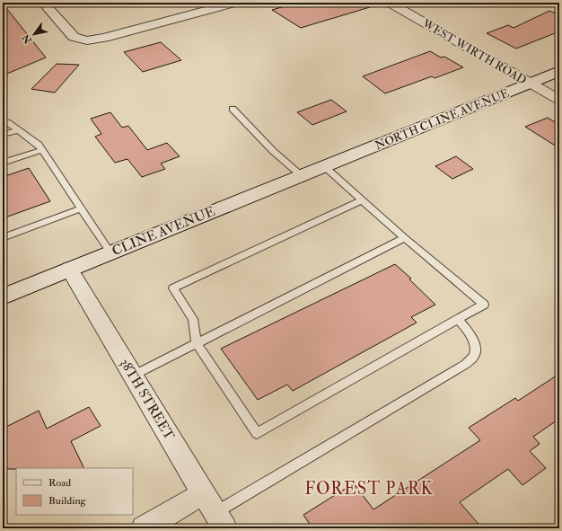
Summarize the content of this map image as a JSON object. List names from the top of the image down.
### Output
{
  "streets": {
    "street": [
      "WEST WIRTH ROAD",
      "NORTH CLINE AVENUE",
      "CLINE AVENUE",
      "38TH STREET"
    ]
  },
  "crossings": [
    ["WEST WIRTH ROAD", "NORTH CLINE AVENUE"],
    ["NORTH CLINE AVENUE", "CLINE AVENUE"],
    ["CLINE AVENUE", "38TH STREET"]
  ],
  "districts": ["FOREST PARK"],
  "legend": ["Road", "Building"],
  "north": "bottom left"
}
